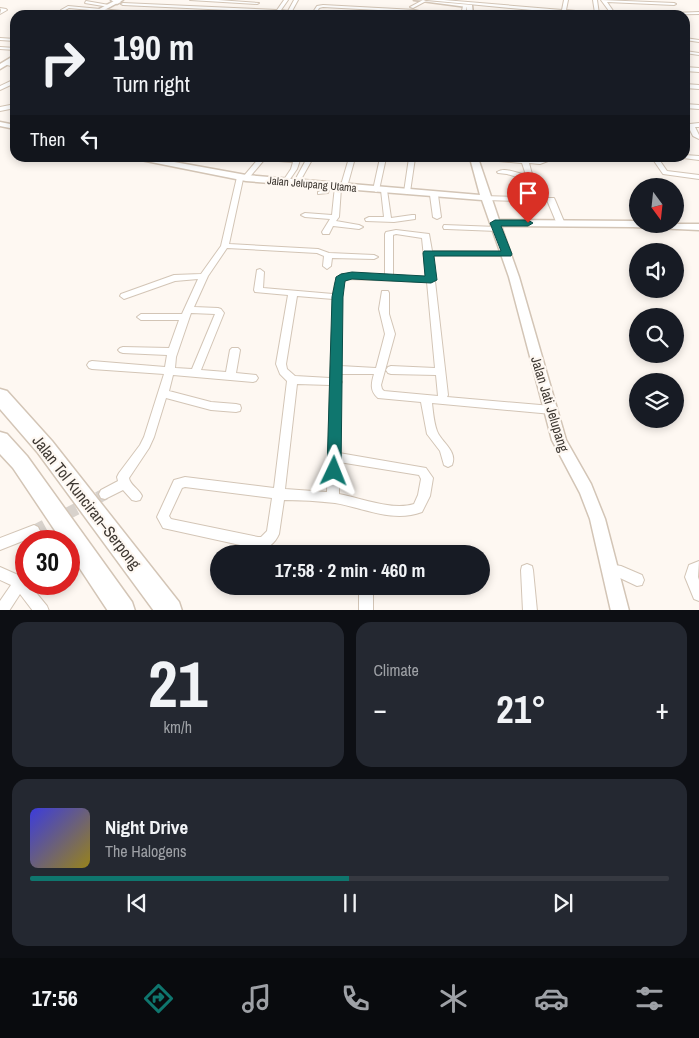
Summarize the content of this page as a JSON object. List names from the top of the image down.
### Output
{
  "streets": {
    "highway": ["Jalan Tol Kunciran–Serpong"],
    "street": ["Jalan Jelupang Utama", "Jalan Jati Jelupang"]
  },
  "crossings": [
    ["Jalan Jelupang Utama", "Jalan Jati Jelupang"]
  ],
  "north": "bottom",
  "page": {
    "turn": ["190 m", "Turn right"],
    "then": "Then",
    "limit": "30",
    "trip": "17:58 · 2 min · 460 m",
    "tile": [
      ["21", "km/h"],
      "Climate"
    ],
    "heat": ["−", "21°", "+"],
    "song": ["Night Drive", "The Halogens"],
    "tabs": "17:56"
  }
}
